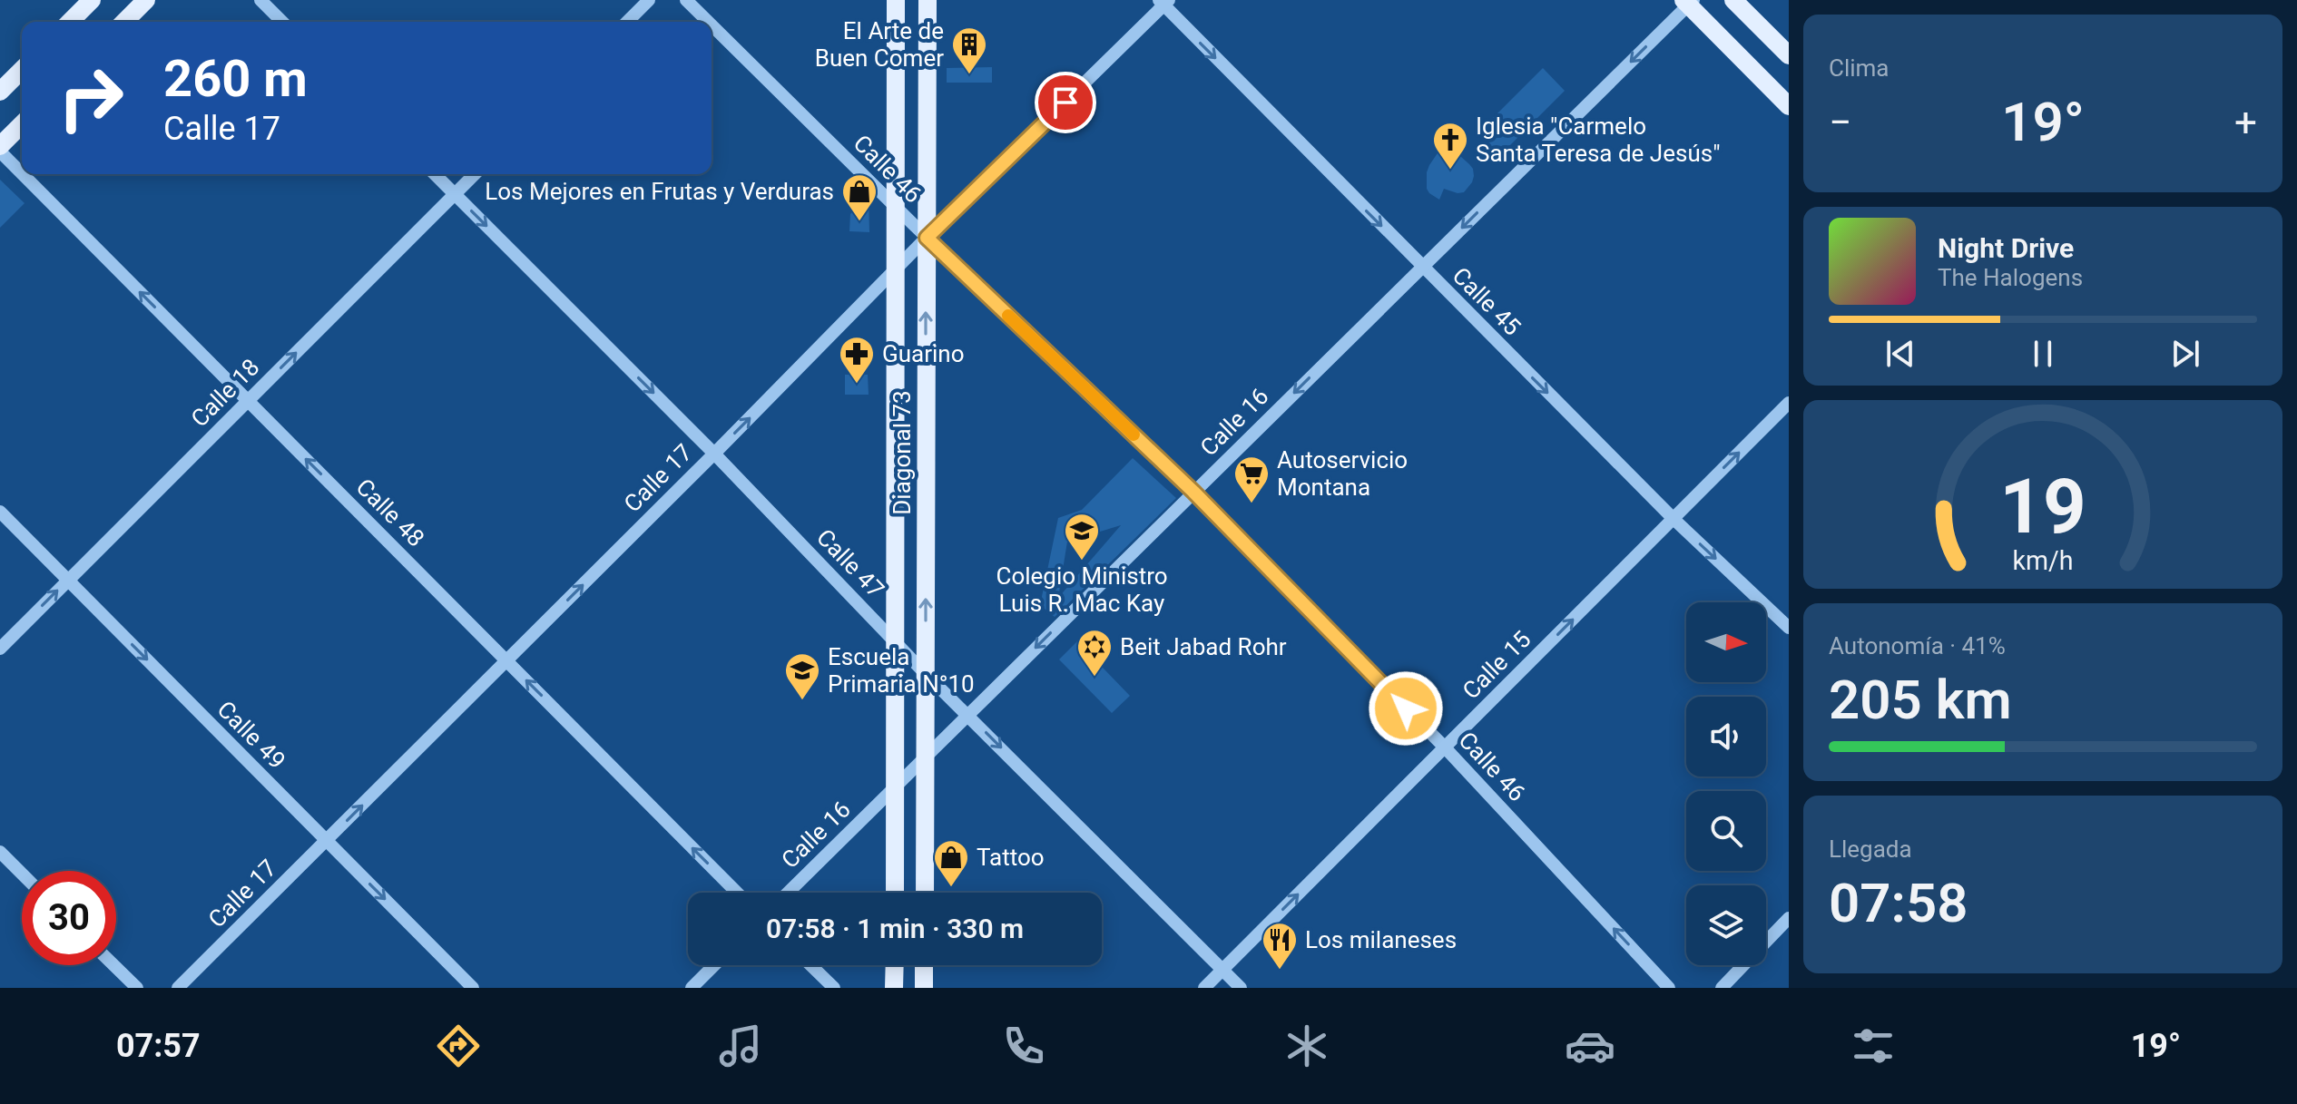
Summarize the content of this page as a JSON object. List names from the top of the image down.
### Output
{
  "streets": {
    "main road": ["Diagonal 73"],
    "street": [
      "Calle 46",
      "Calle 45",
      "Calle 18",
      "Calle 16",
      "Calle 17",
      "Calle 48",
      "Calle 47",
      "Calle 15",
      "Calle 49"
    ]
  },
  "crossings": [
    ["Calle 46", "Calle 16"],
    ["Calle 46", "Diagonal 73"],
    ["Calle 46", "Calle 17"],
    ["Calle 46", "Calle 15"],
    ["Calle 45", "Calle 16"],
    ["Calle 45", "Calle 17"],
    ["Calle 45", "Calle 15"],
    ["Calle 18", "Calle 48"],
    ["Calle 18", "Calle 47"],
    ["Calle 18", "Calle 49"],
    ["Calle 16", "Diagonal 73"],
    ["Calle 16", "Calle 47"],
    ["Diagonal 73", "Calle 17"],
    ["Diagonal 73", "Calle 47"],
    ["Calle 17", "Calle 48"],
    ["Calle 17", "Calle 47"],
    ["Calle 17", "Calle 49"],
    ["Calle 47", "Calle 15"]
  ],
  "one_way": [
    "Calle 45",
    "Calle 18",
    "Calle 16",
    "Calle 17",
    "Calle 48",
    "Calle 47",
    "Calle 15",
    "Calle 49"
  ],
  "places": {
    "building": ["El Arte de Buen Comer"],
    "church": ["Iglesia \"Carmelo Santa Teresa de Jesús\""],
    "shop": ["Los Mejores en Frutas y Verduras", "Tattoo"],
    "pharmacy": ["Guarino"],
    "supermarket": ["Autoservicio Montana"],
    "school or university": ["Colegio Ministro Luis R. Mac Kay", "Escuela Primaria N°10"],
    "synagogue": ["Beit Jabad Rohr"],
    "restaurant": ["Los milaneses"]
  },
  "north": "right",
  "page": {
    "tile": [
      "Clima",
      ["Autonomía · 41%", "205 km"],
      ["Llegada", "07:58"]
    ],
    "turn": ["260 m", "Calle 17"],
    "heat": ["−", "19°", "+"],
    "song": ["Night Drive", "The Halogens"],
    "limit": "30",
    "trip": "07:58 · 1 min · 330 m",
    "tabs": ["07:57", "19°"],
    "gauge": ["19", "km/h"]
  }
}
